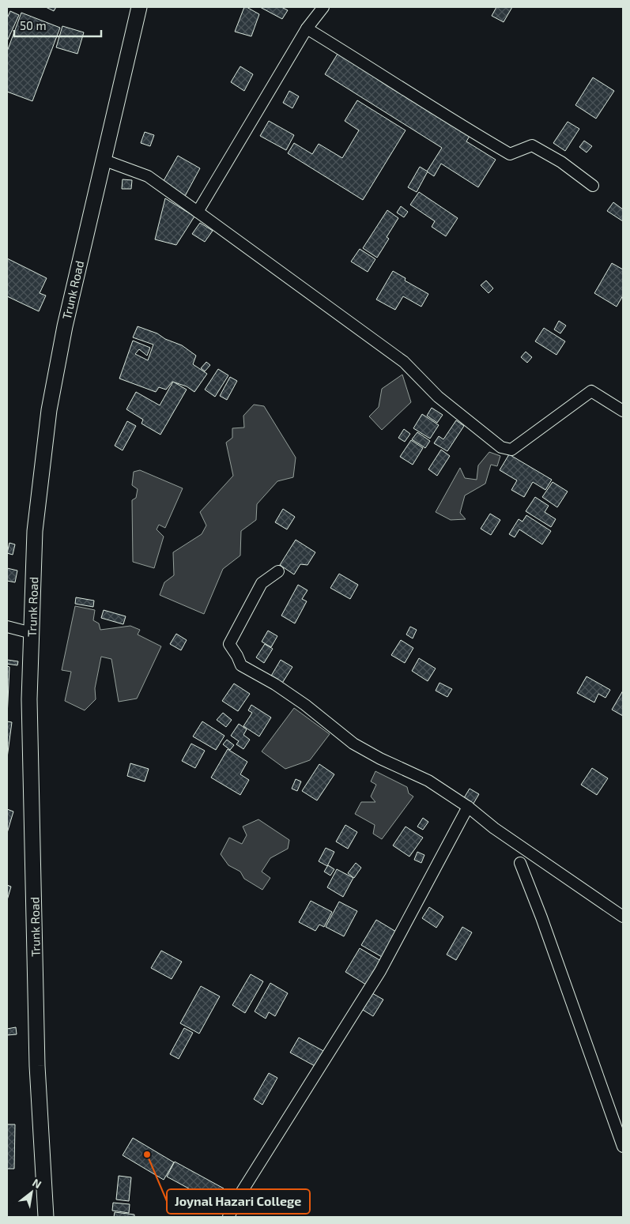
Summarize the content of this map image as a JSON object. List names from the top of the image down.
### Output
{
  "streets": {
    "main road": ["Trunk Road"]
  },
  "places": ["Joynal Hazari College"],
  "scale_bar": "50 m",
  "north": "top right"
}
